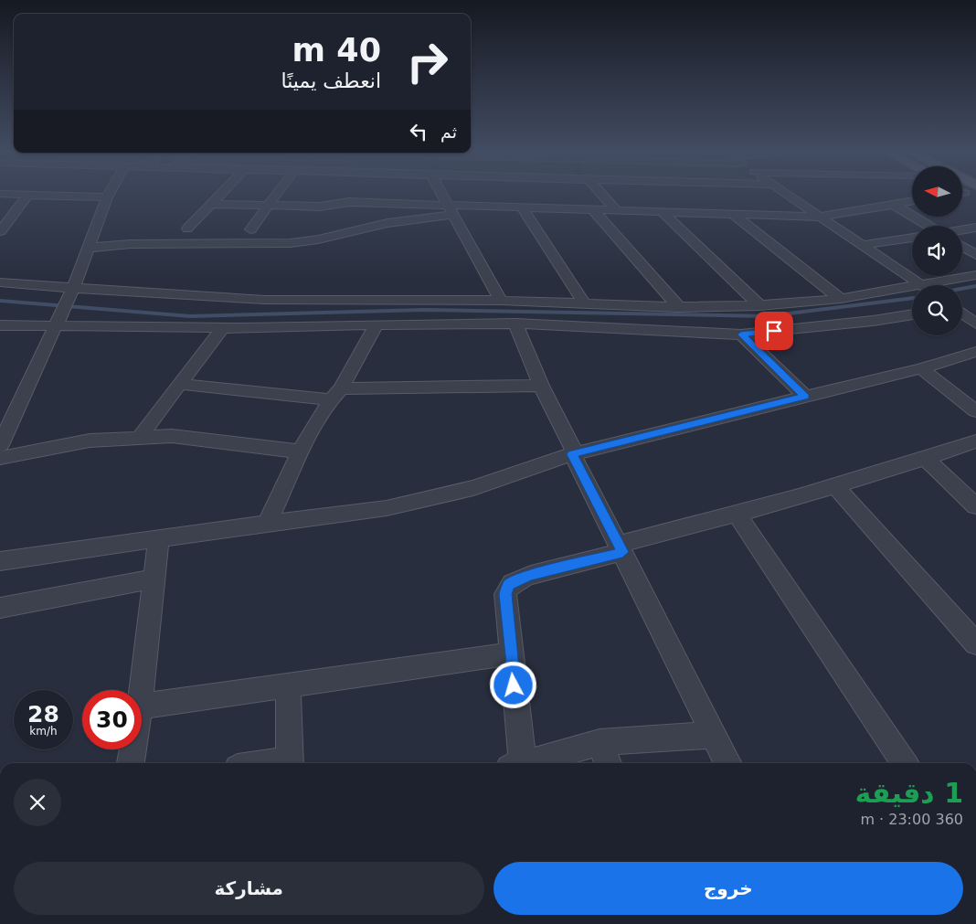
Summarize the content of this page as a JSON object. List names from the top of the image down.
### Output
{
  "north": "left",
  "page": {
    "turn": ["40 m", "انعطف يمينًا"],
    "then": "ثم",
    "speed": "28 km/h",
    "limit": "30",
    "heading": ["1 دقيقة", "360 m · 23:00"],
    "buttons": ["خروج", "مشاركة"]
  }
}
